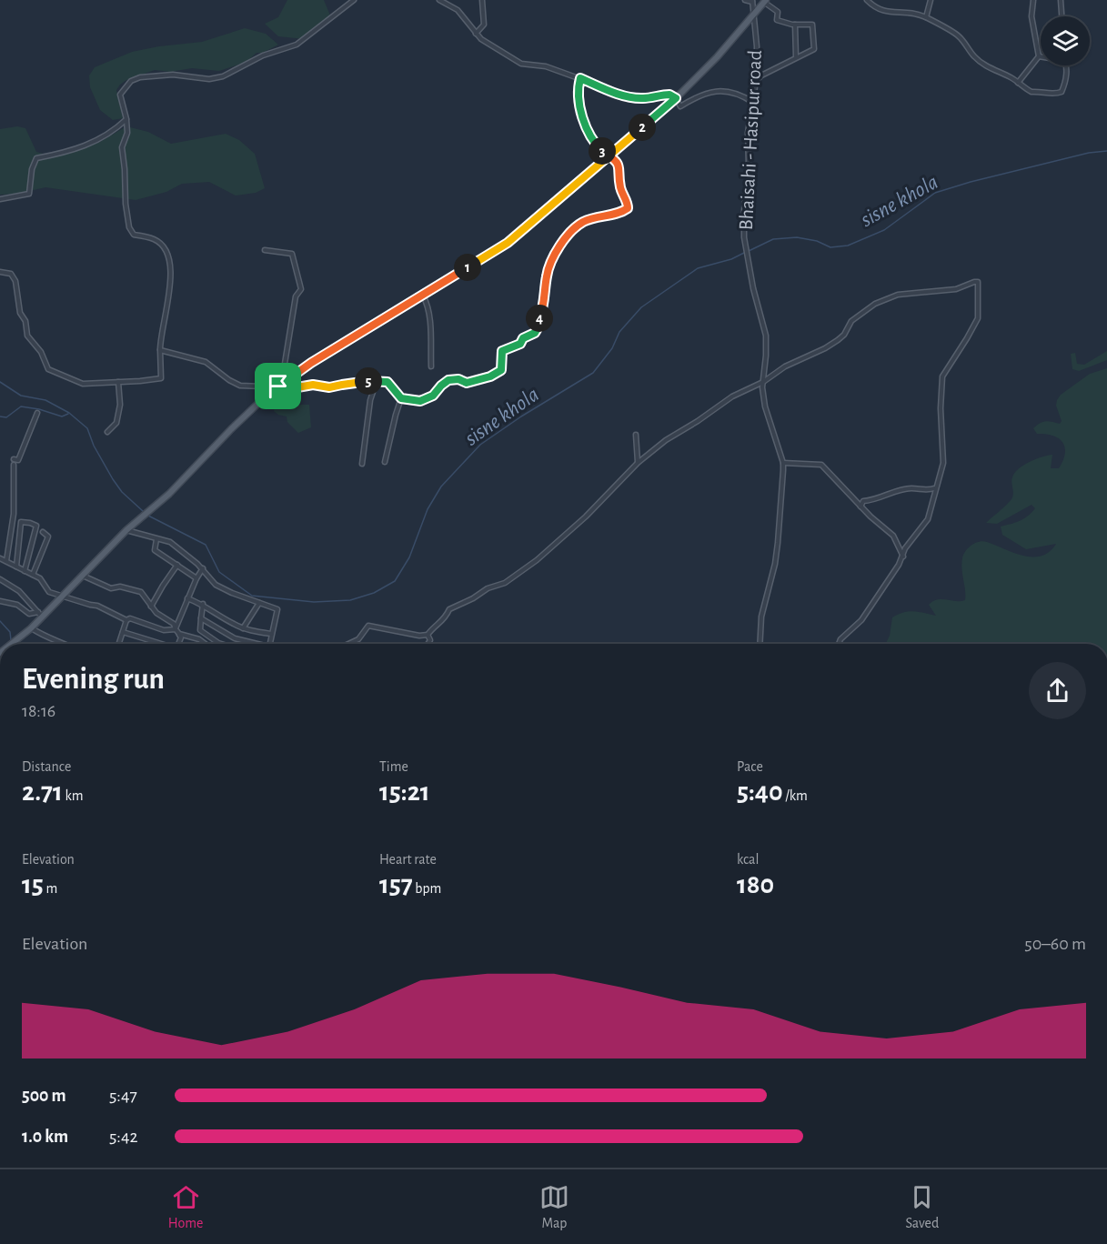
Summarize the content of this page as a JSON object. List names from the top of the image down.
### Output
{
  "streets": {
    "street": ["Bhaisahi - Hasipur road"]
  },
  "water": ["sisne khola"],
  "page": {
    "pins": [
      "2",
      "3",
      "1",
      "4",
      "5"
    ],
    "heading": ["Evening run", "18:16"],
    "stats": [
      ["Distance", "2.71 km"],
      ["Time", "15:21"],
      ["Pace", "5:40 /km"],
      ["Elevation", "15 m"],
      ["Heart rate", "157 bpm"],
      ["kcal", "180"]
    ],
    "chart": ["Elevation", "50–60 m"],
    "list": [
      {
        "name": "500 m",
        "note": "5:47"
      },
      {
        "name": "1.0 km",
        "note": "5:42"
      }
    ],
    "tabs": ["Home", "Map", "Saved"]
  }
}
